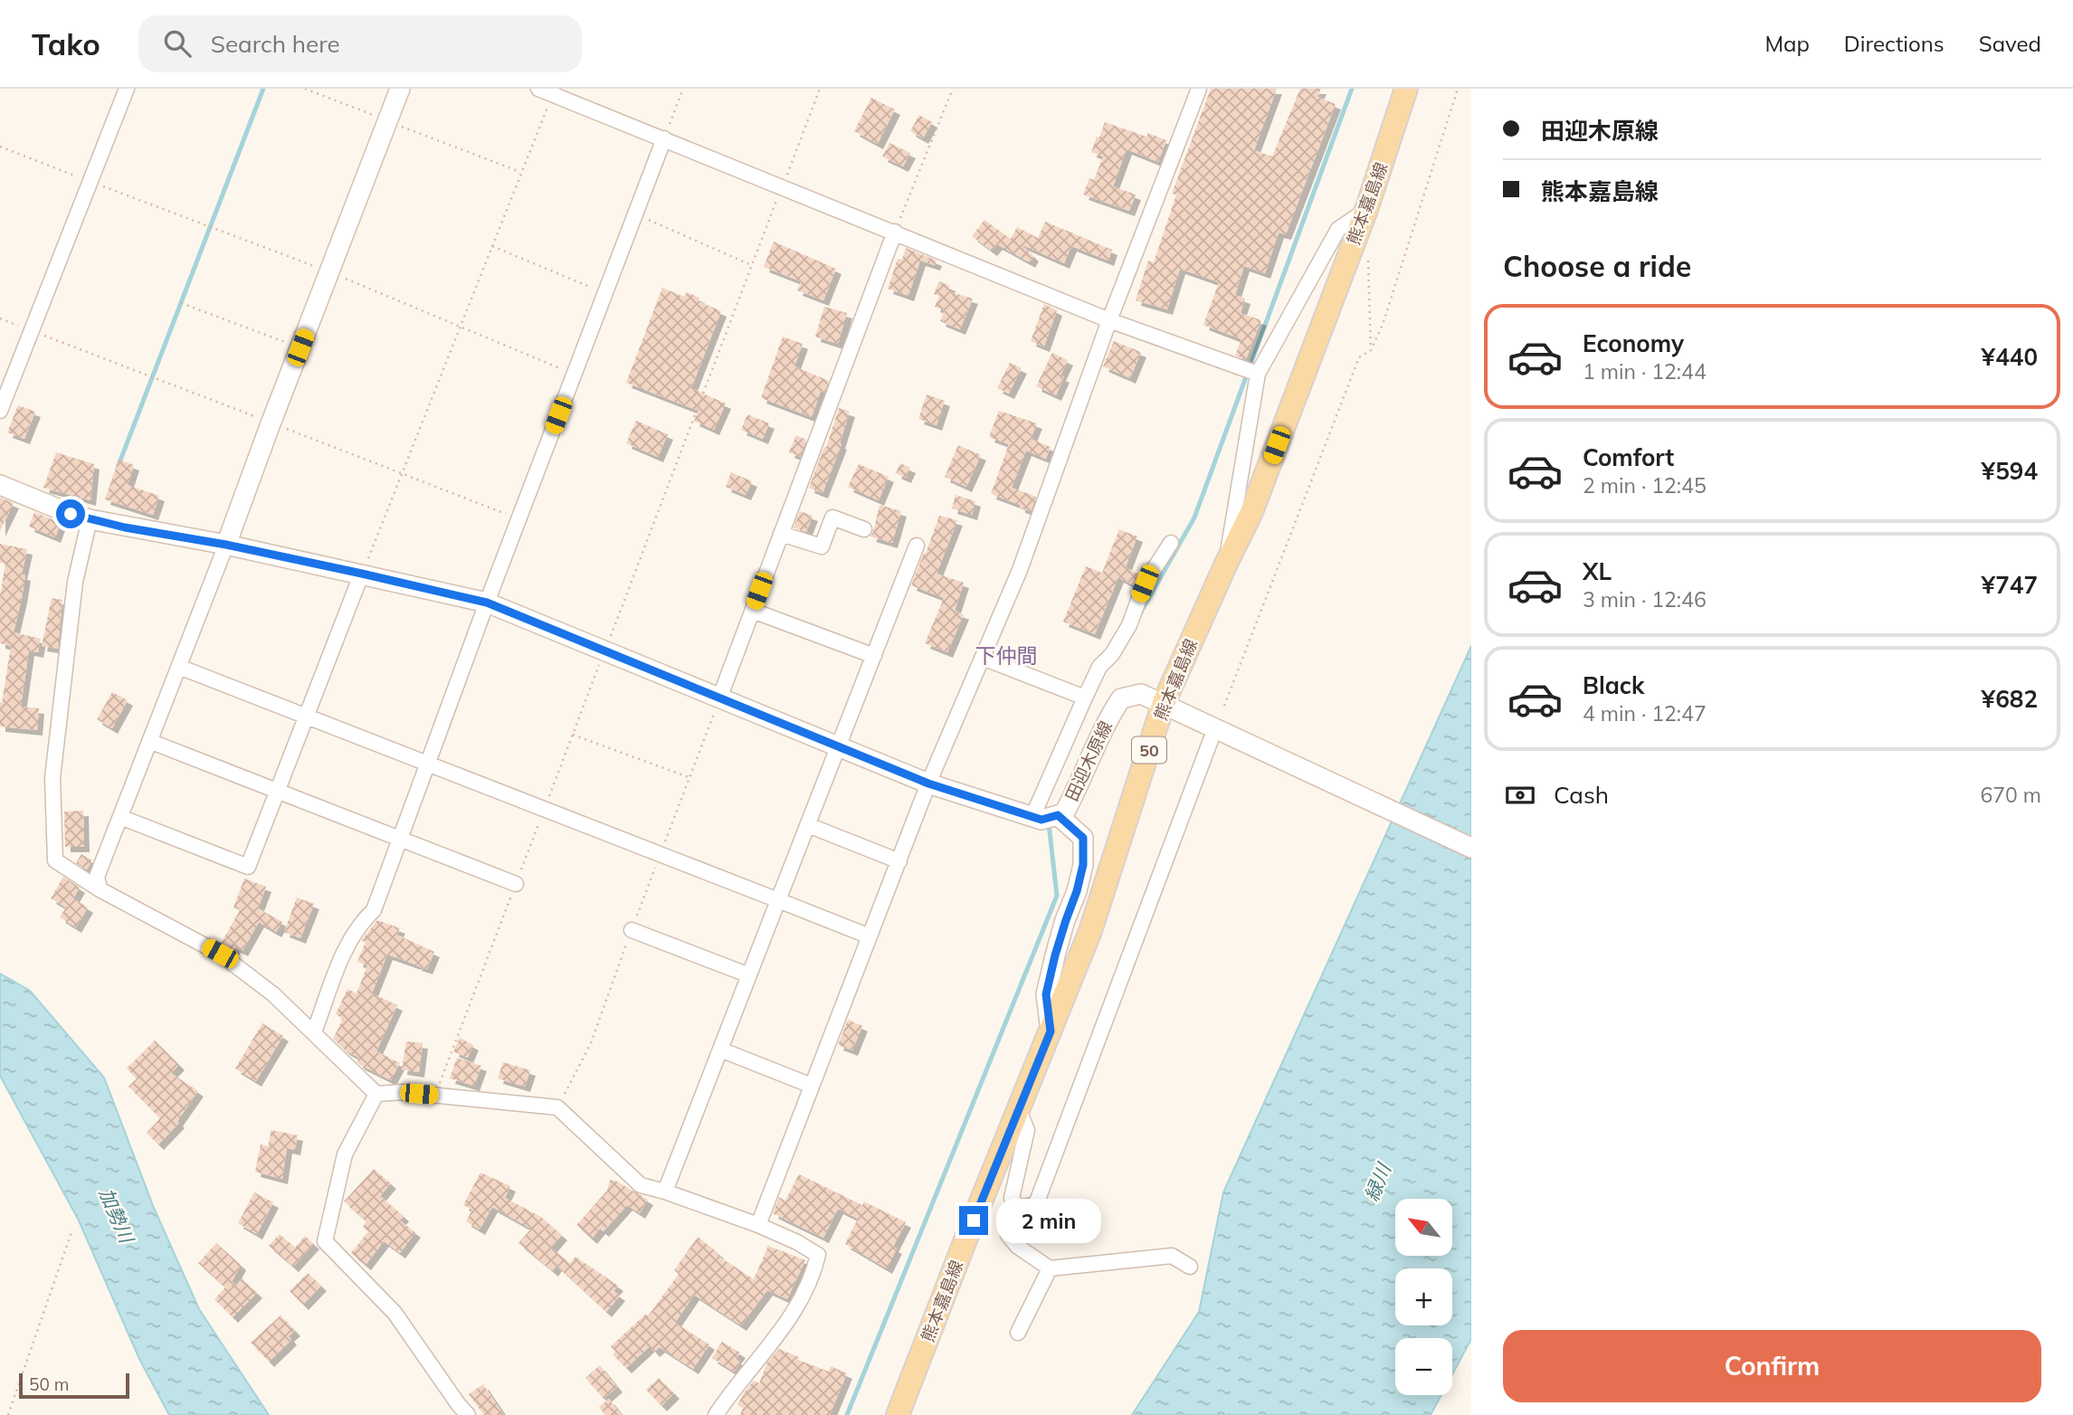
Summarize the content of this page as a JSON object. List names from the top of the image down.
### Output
{
  "streets": {
    "main road": ["熊本嘉島線", "50", "田迎木原線"]
  },
  "crossings": [
    ["熊本嘉島線", "田迎木原線"]
  ],
  "districts": ["下仲間"],
  "water": ["緑川", "加勢川"],
  "scale_bar": "50 m",
  "north": "top left",
  "page": {
    "header": "Tako",
    "search": "Search here",
    "nav": ["Map", "Directions", "Saved"],
    "banner": ["田迎木原線", "熊本嘉島線"],
    "heading": "Choose a ride",
    "list": [
      {
        "name": "Economy",
        "note": "1 min · 12:44",
        "value": "¥440"
      },
      {
        "name": "Comfort",
        "note": "2 min · 12:45",
        "value": "¥594"
      },
      {
        "name": "XL",
        "note": "3 min · 12:46",
        "value": "¥747"
      },
      {
        "name": "Black",
        "note": "4 min · 12:47",
        "value": "¥682"
      }
    ],
    "pay": ["Cash", "670 m"],
    "map_buttons": ["+", "−"],
    "bubble": "2 min",
    "buttons": "Confirm",
    "scale": "50 m"
  }
}
